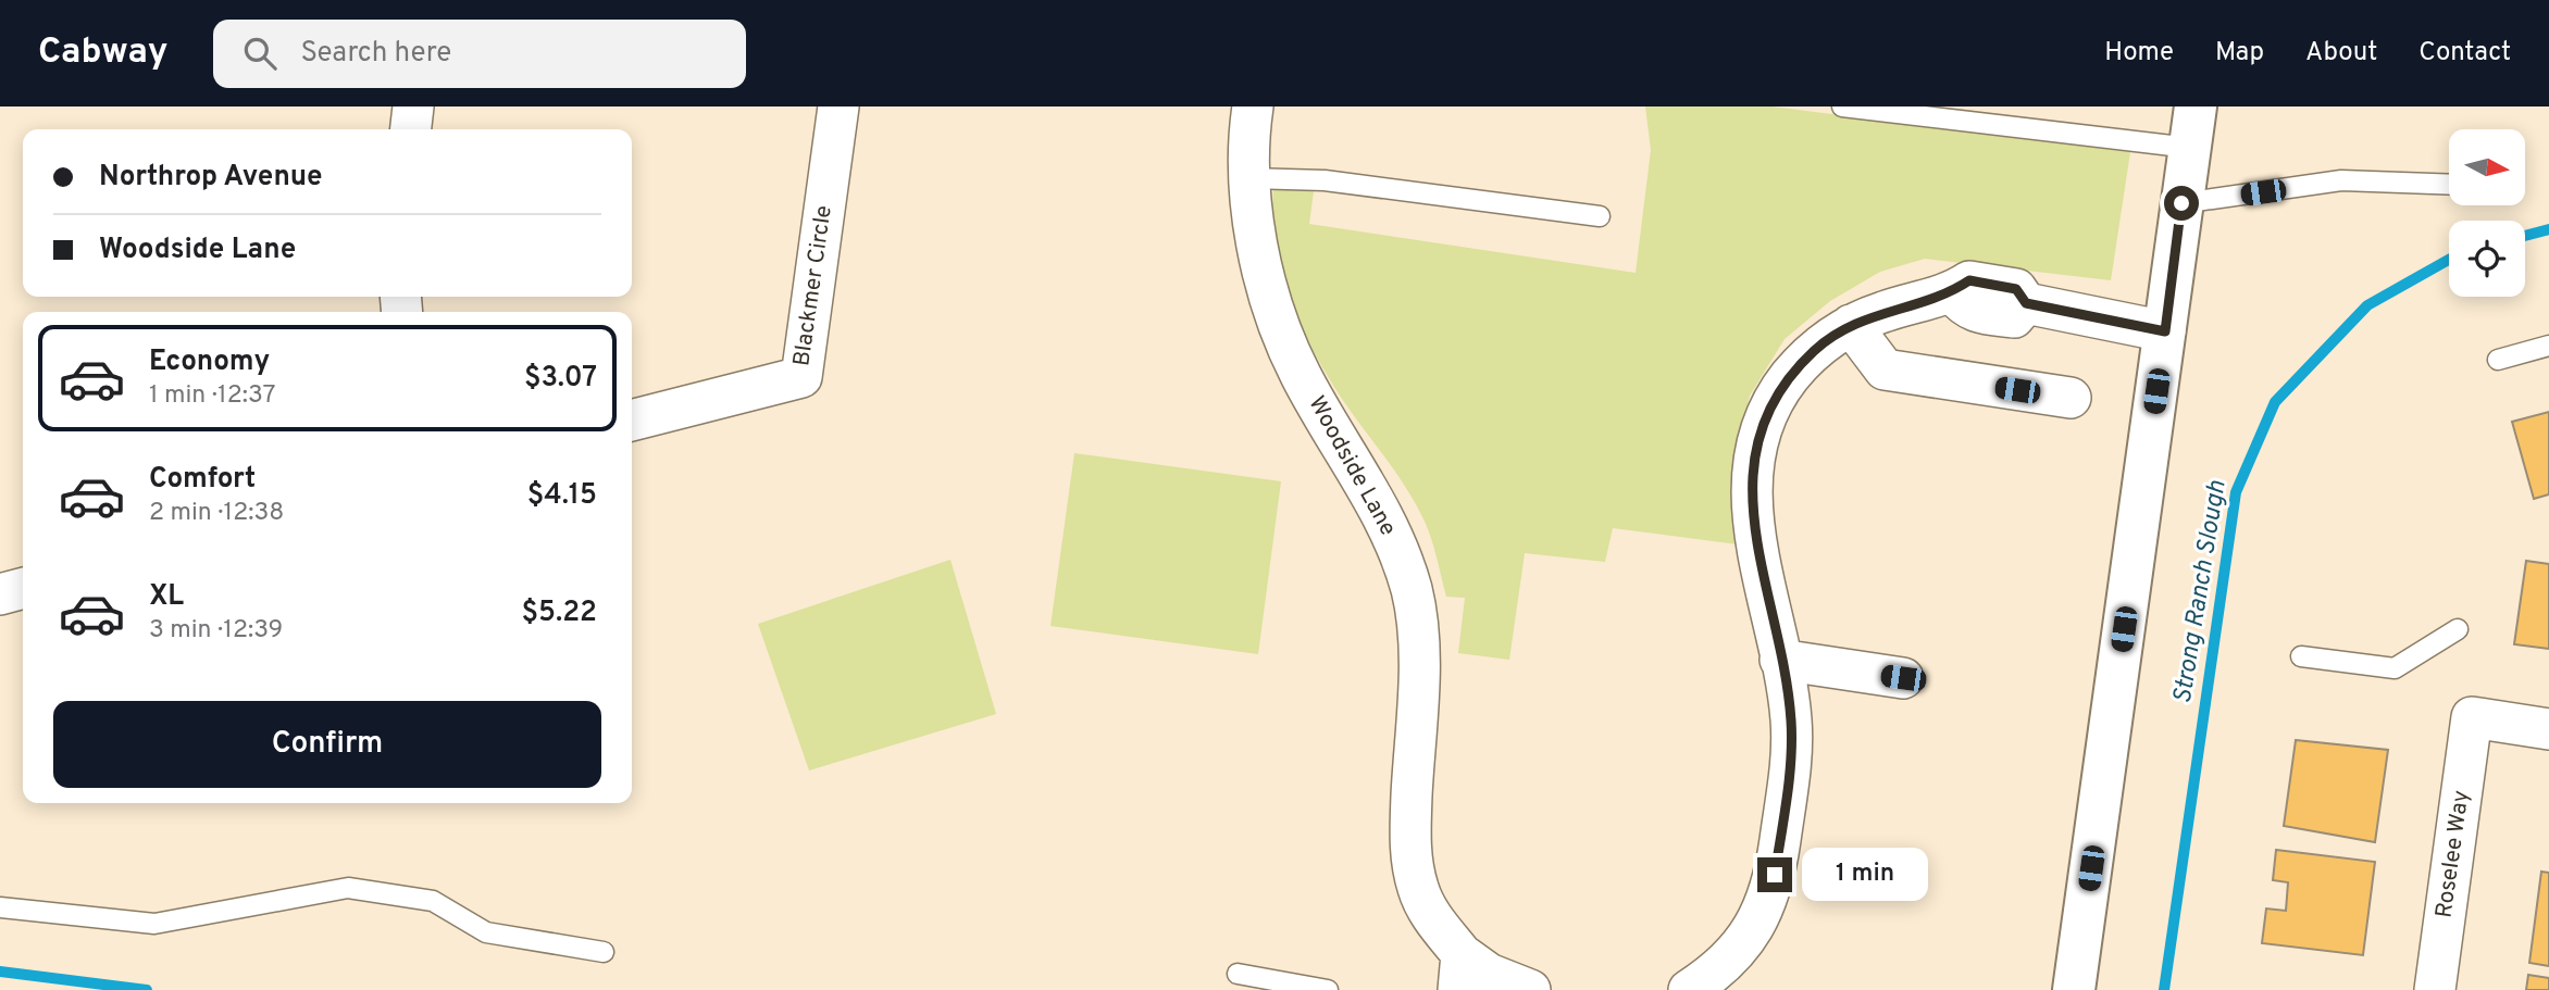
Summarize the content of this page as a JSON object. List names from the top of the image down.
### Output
{
  "streets": {
    "street": ["Blackmer Circle", "Woodside Lane", "Roselee Way"]
  },
  "water": ["Strong Ranch Slough"],
  "north": "right",
  "page": {
    "header": "Cabway",
    "search": "Search here",
    "nav": [
      "Home",
      "Map",
      "About",
      "Contact"
    ],
    "banner": ["Northrop Avenue", "Woodside Lane"],
    "list": [
      {
        "name": "Economy",
        "note": "1 min · 12:37",
        "value": "$3.07"
      },
      {
        "name": "Comfort",
        "note": "2 min · 12:38",
        "value": "$4.15"
      },
      {
        "name": "XL",
        "note": "3 min · 12:39",
        "value": "$5.22"
      }
    ],
    "buttons": "Confirm",
    "bubble": "1 min"
  }
}
